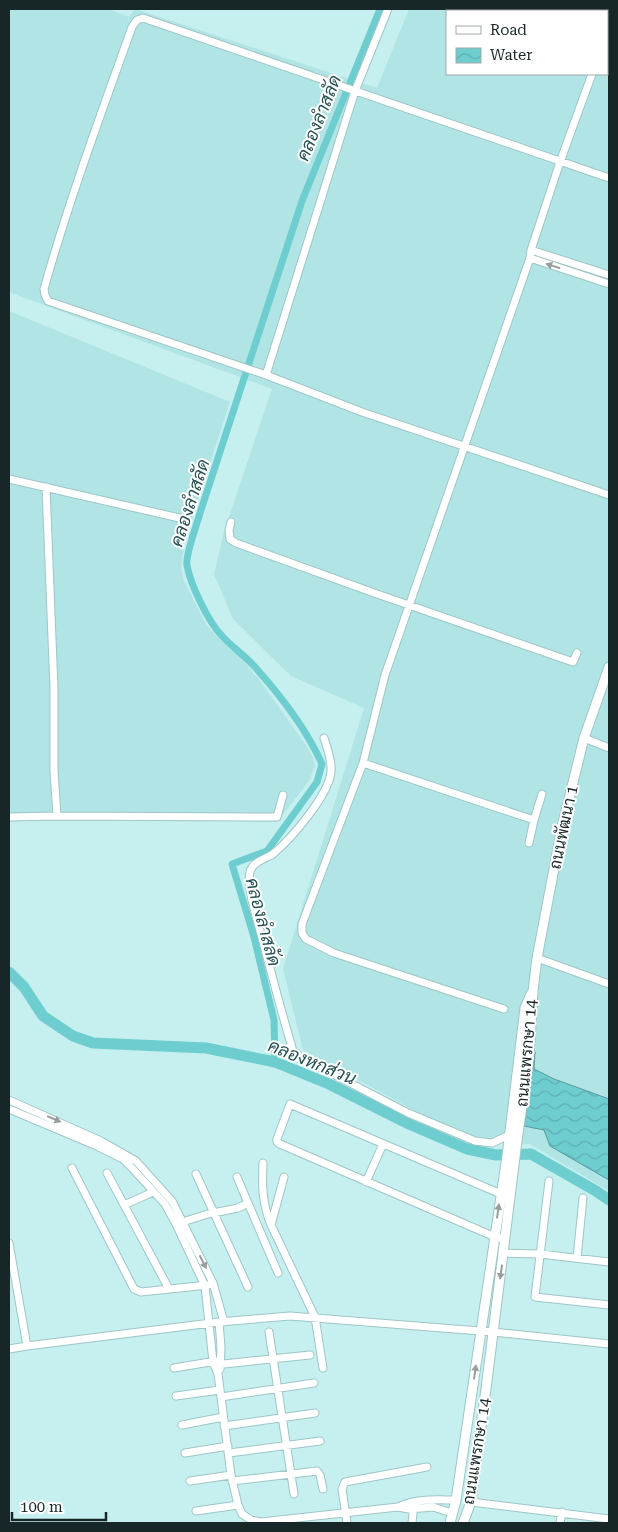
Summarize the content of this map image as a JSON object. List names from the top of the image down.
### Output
{
  "streets": {
    "main road": ["ถนนพัฒนา 1", "ถนนแพรกษา 14"]
  },
  "crossings": [
    ["ถนนพัฒนา 1", "ถนนแพรกษา 14"]
  ],
  "water": ["คลองลำสลัด", "คลองหกส่วน"],
  "legend": ["Road", "Water"],
  "scale_bar": "100 m"
}
